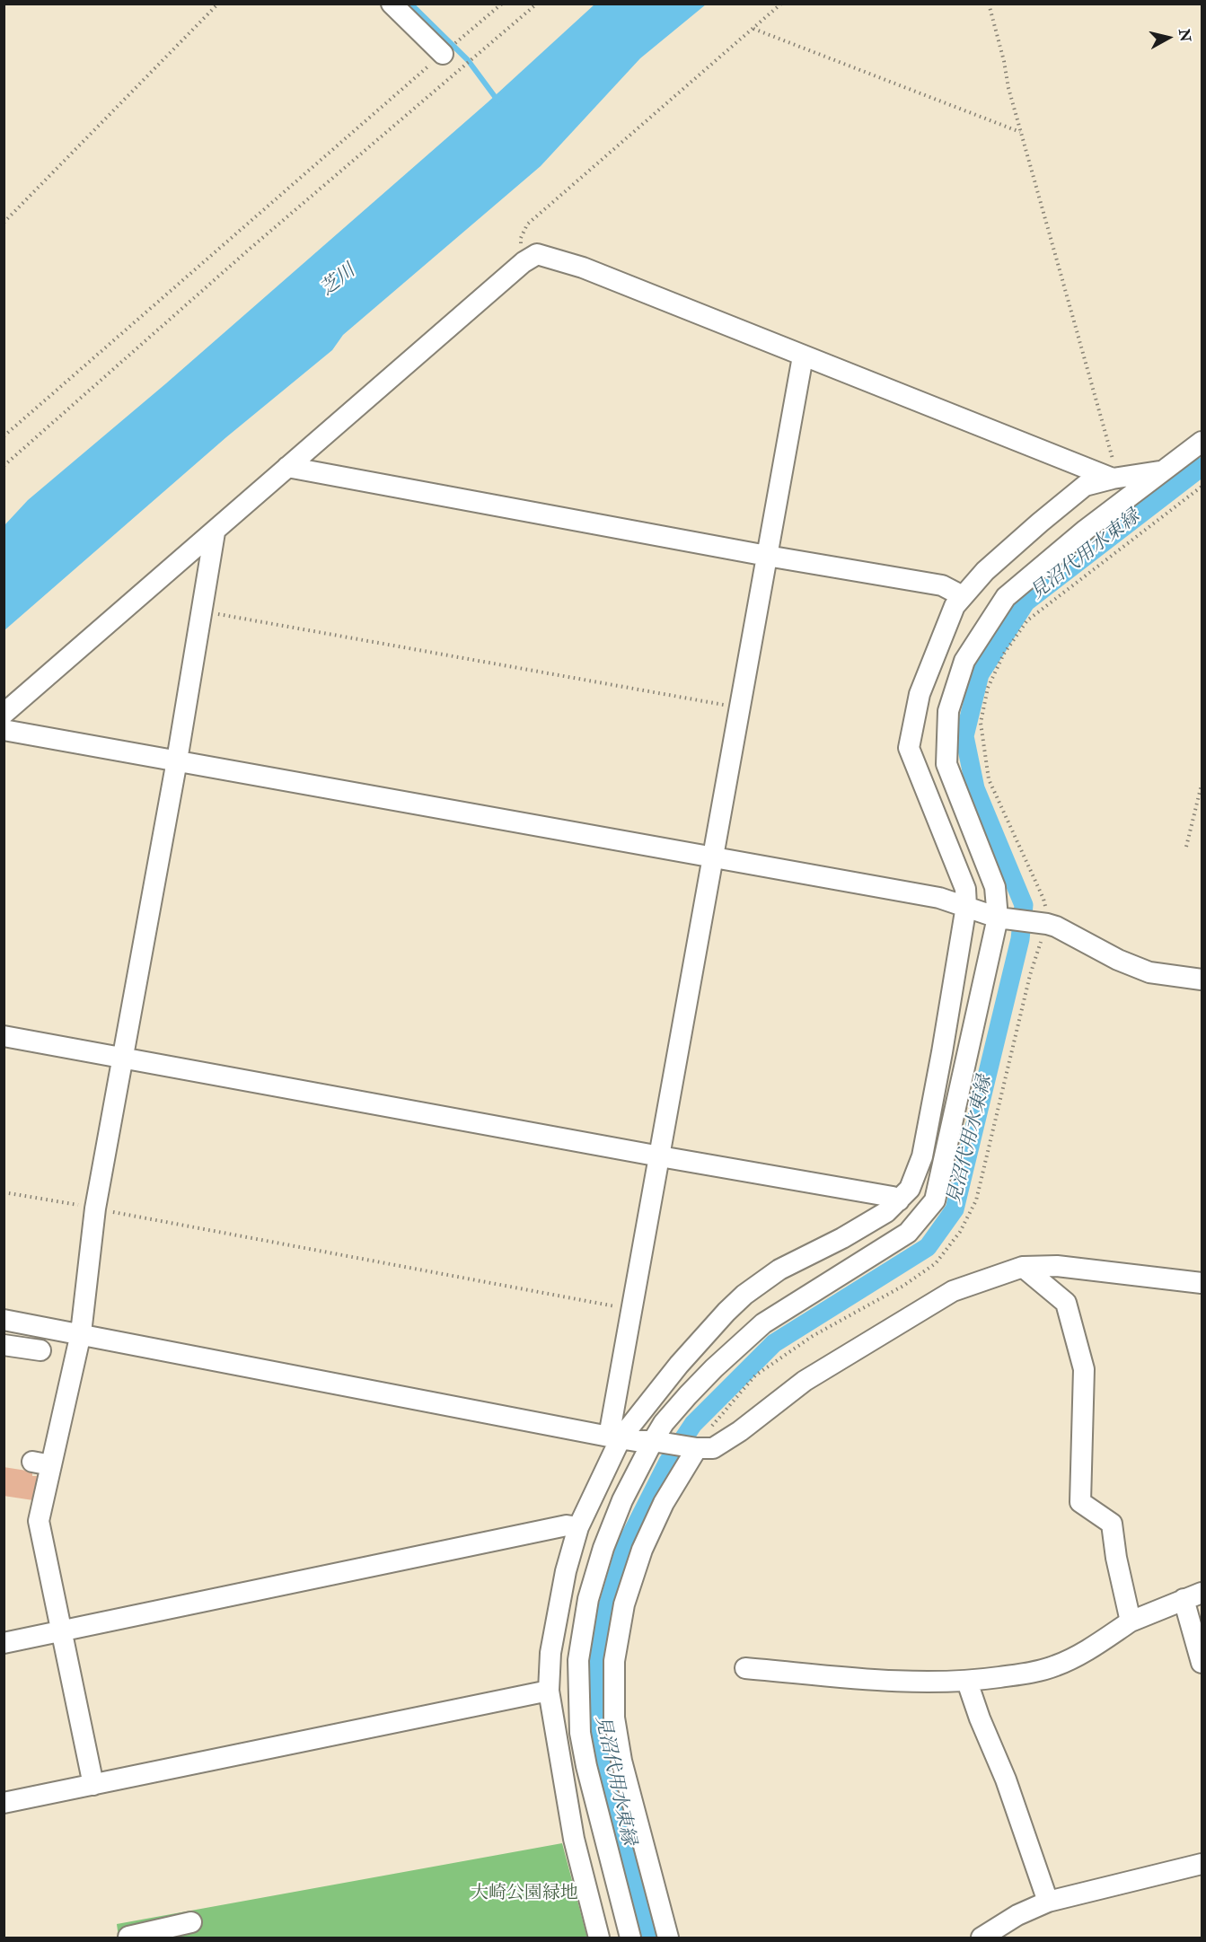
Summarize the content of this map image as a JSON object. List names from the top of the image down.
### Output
{
  "water": ["芝川", "見沼代用水東縁"],
  "parks": ["大崎公園緑地"],
  "north": "right"
}
